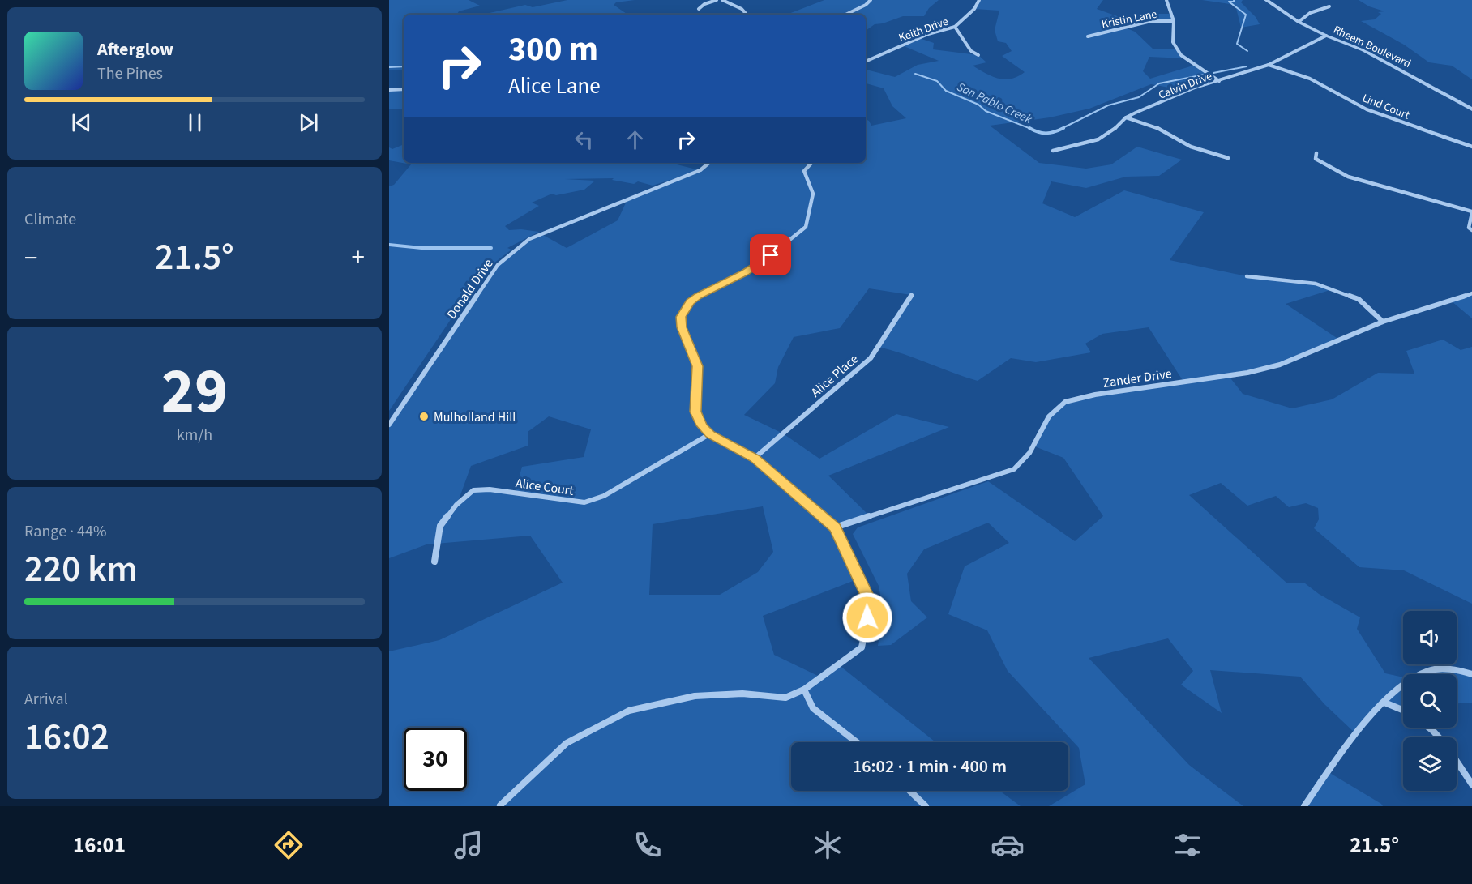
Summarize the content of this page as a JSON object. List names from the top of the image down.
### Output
{
  "streets": {
    "street": [
      "Kristin Lane",
      "Keith Drive",
      "Rheem Boulevard",
      "Calvin Drive",
      "Lind Court",
      "Donald Drive",
      "Alice Place",
      "Zander Drive",
      "Alice Court"
    ]
  },
  "crossings": [
    ["Rheem Boulevard", "Calvin Drive"],
    ["Calvin Drive", "Lind Court"]
  ],
  "water": ["San Pablo Creek"],
  "places": ["Mulholland Hill"],
  "page": {
    "turn": ["300 m", "Alice Lane"],
    "song": ["Afterglow", "The Pines"],
    "tile": [
      "Climate",
      ["29", "km/h"],
      ["Range · 44%", "220 km"],
      ["Arrival", "16:02"]
    ],
    "heat": ["−", "21.5°", "+"],
    "limit": "30",
    "trip": "16:02 · 1 min · 400 m",
    "tabs": ["16:01", "21.5°"]
  }
}
